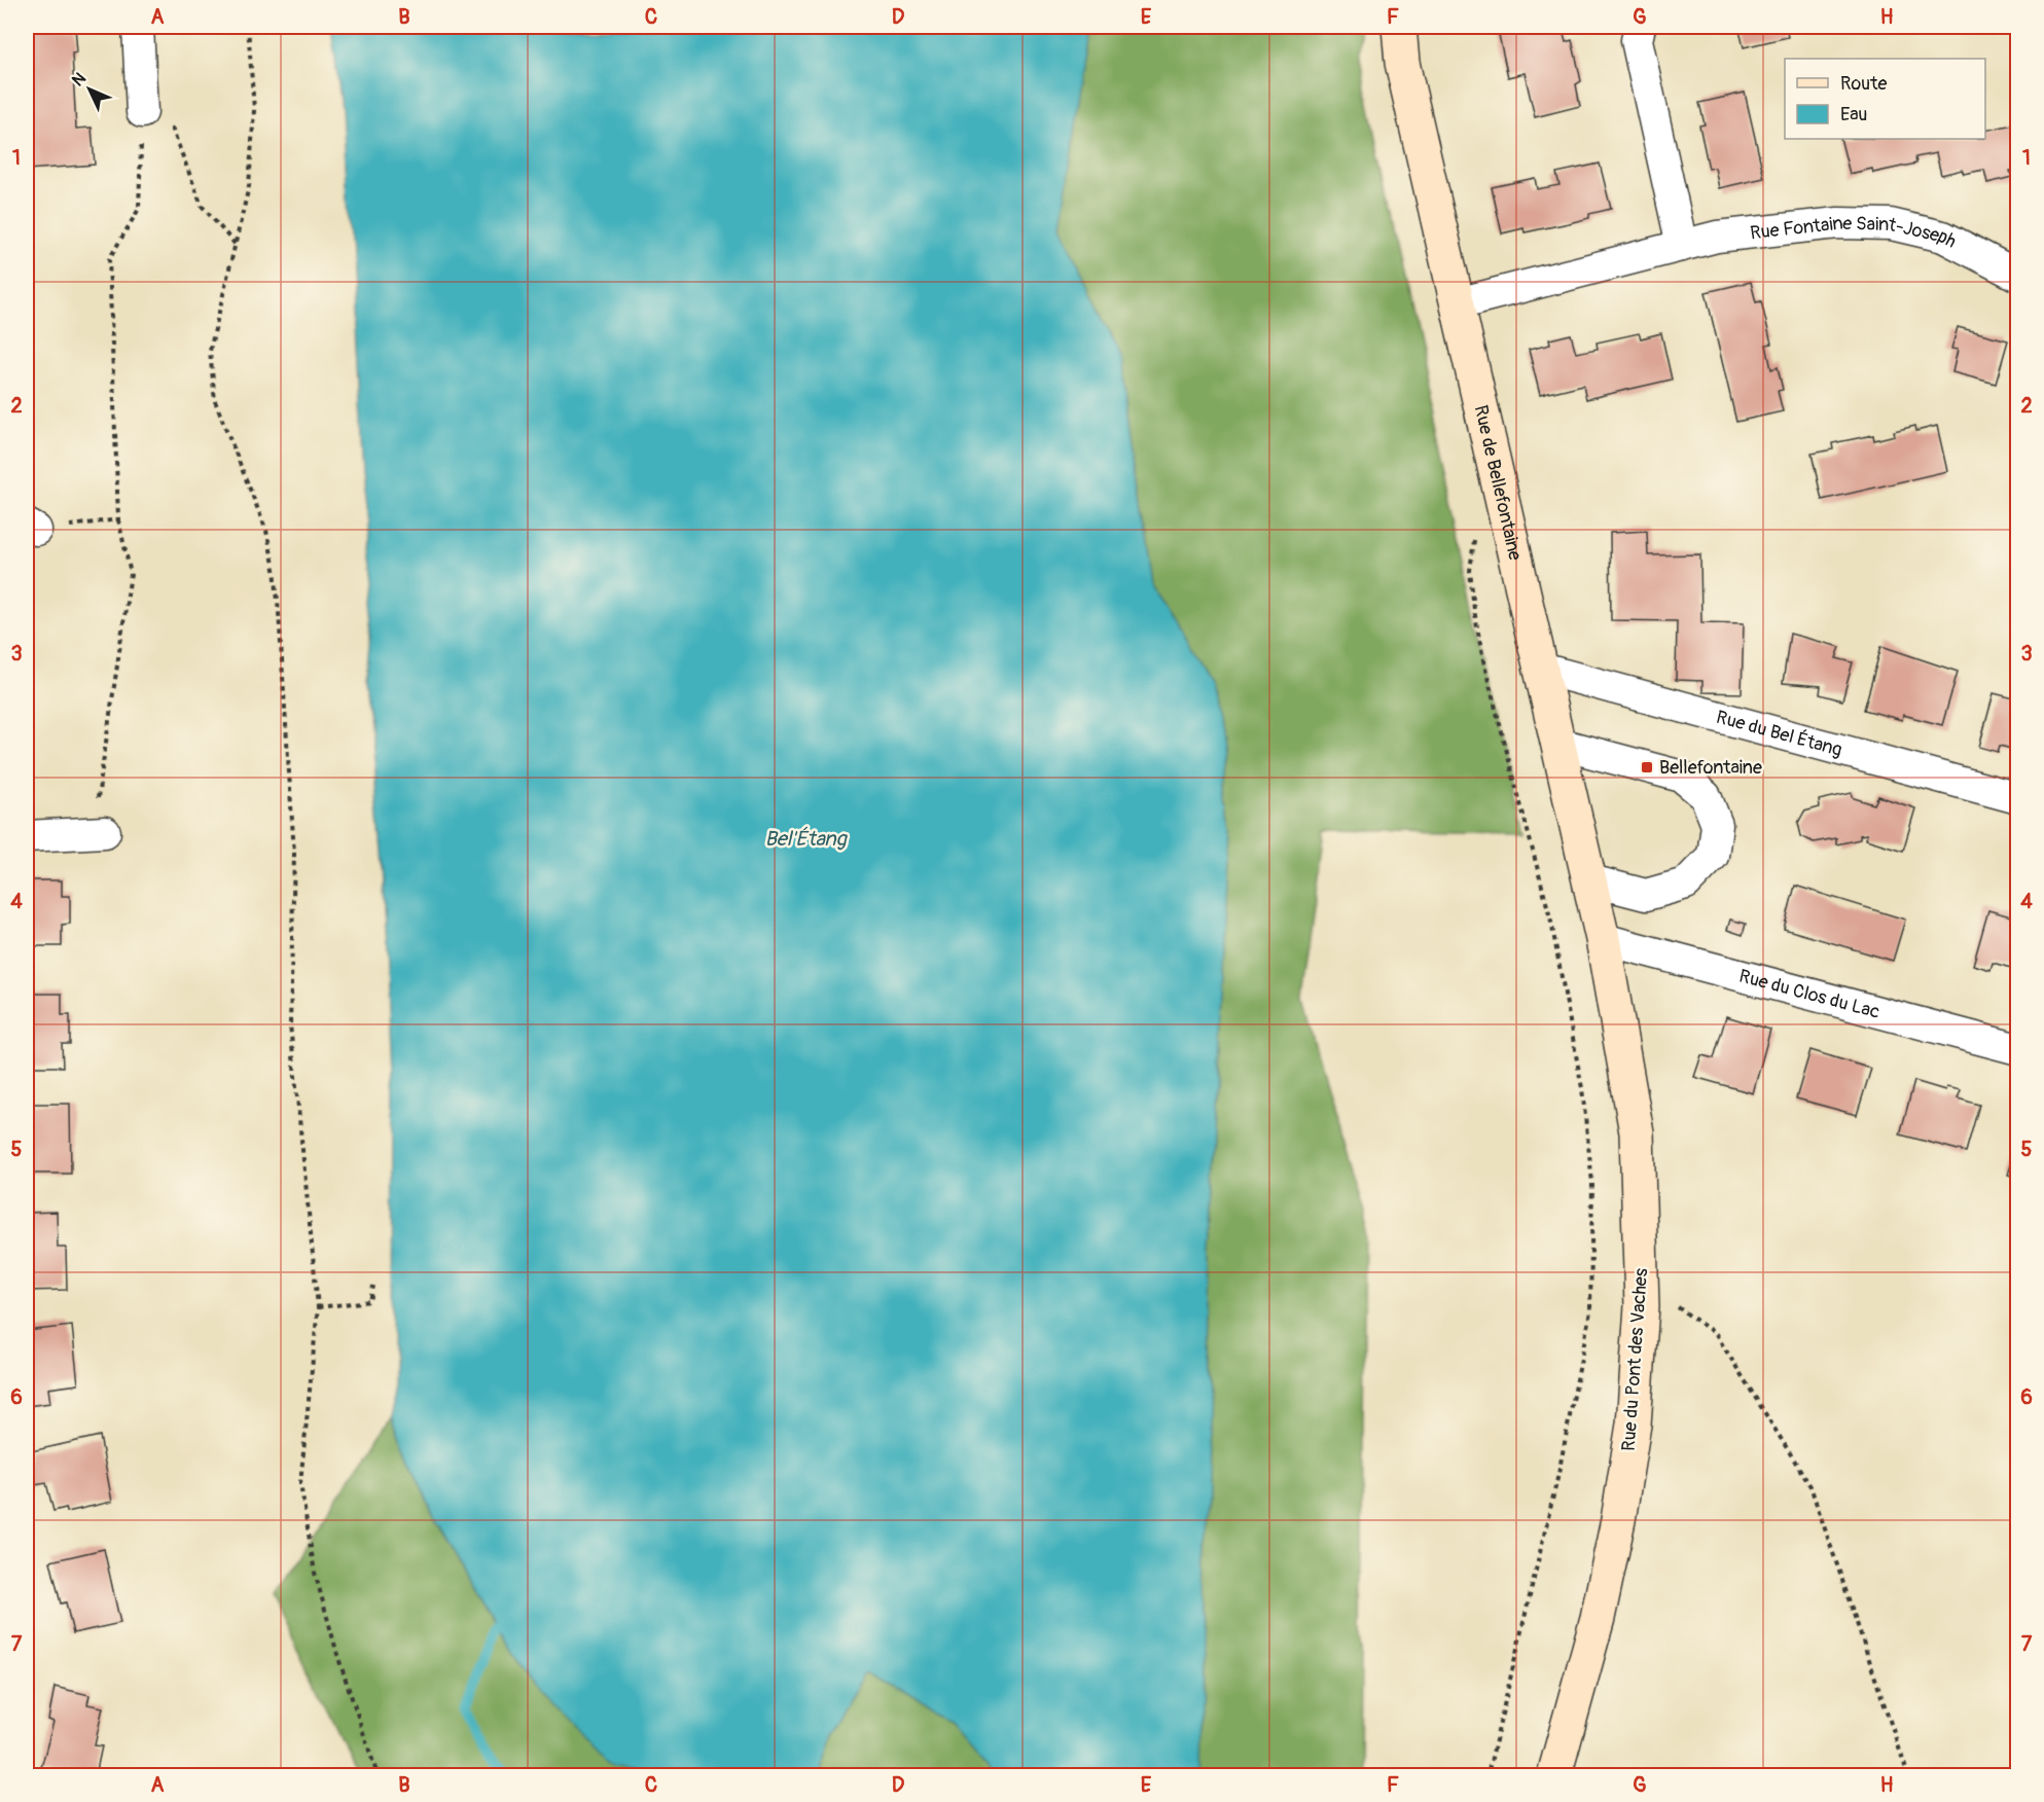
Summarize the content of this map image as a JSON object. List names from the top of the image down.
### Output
{
  "streets": {
    "street": [
      "Rue Fontaine Saint-Joseph",
      "Rue de Bellefontaine",
      "Rue du Bel Étang",
      "Rue du Clos du Lac",
      "Rue du Pont des Vaches"
    ]
  },
  "crossings": [
    ["Rue Fontaine Saint-Joseph", "Rue de Bellefontaine"],
    ["Rue de Bellefontaine", "Rue du Bel Étang"],
    ["Rue de Bellefontaine", "Rue du Clos du Lac"],
    ["Rue de Bellefontaine", "Rue du Pont des Vaches"],
    ["Rue du Clos du Lac", "Rue du Pont des Vaches"]
  ],
  "water": ["Bel'Étang"],
  "places": {
    "transit": ["Bellefontaine"]
  },
  "legend": ["Route", "Eau"],
  "north": "top left",
  "grid": {
    "columns": [
      "A",
      "B",
      "C",
      "D",
      "E",
      "F",
      "G",
      "H"
    ],
    "rows": [
      "1",
      "2",
      "3",
      "4",
      "5",
      "6",
      "7"
    ]
  }
}
